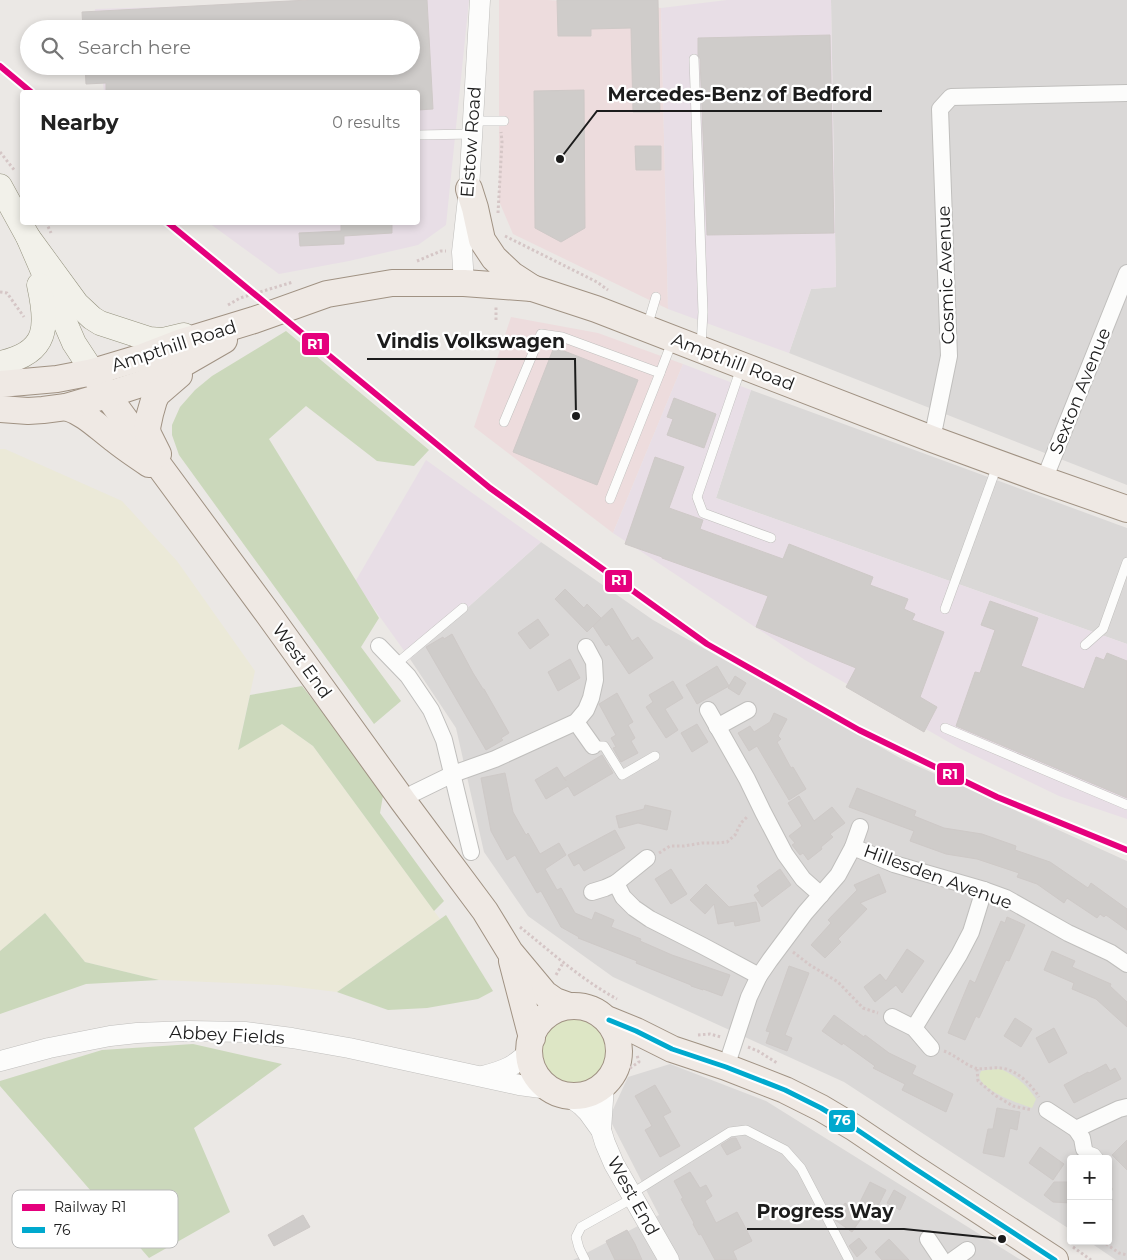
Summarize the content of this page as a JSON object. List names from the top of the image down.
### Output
{
  "streets": {
    "main road": ["Ampthill Road", "West End"],
    "street": [
      "Elstow Road",
      "Cosmic Avenue",
      "Sexton Avenue",
      "Hillesden Avenue",
      "Abbey Fields"
    ]
  },
  "crossings": [
    ["Elstow Road", "Ampthill Road"],
    ["Cosmic Avenue", "Ampthill Road"],
    ["Ampthill Road", "Sexton Avenue"],
    ["Ampthill Road", "West End"],
    ["West End", "Abbey Fields"]
  ],
  "places": ["Mercedes-Benz of Bedford", "Vindis Volkswagen", "Progress Way"],
  "lines": ["rail line R1", "transit line 76"],
  "legend": ["Railway R1", "76"],
  "page": {
    "search": "Search here",
    "heading": ["Nearby", "0 results"],
    "map_buttons": ["+", "−"]
  }
}
